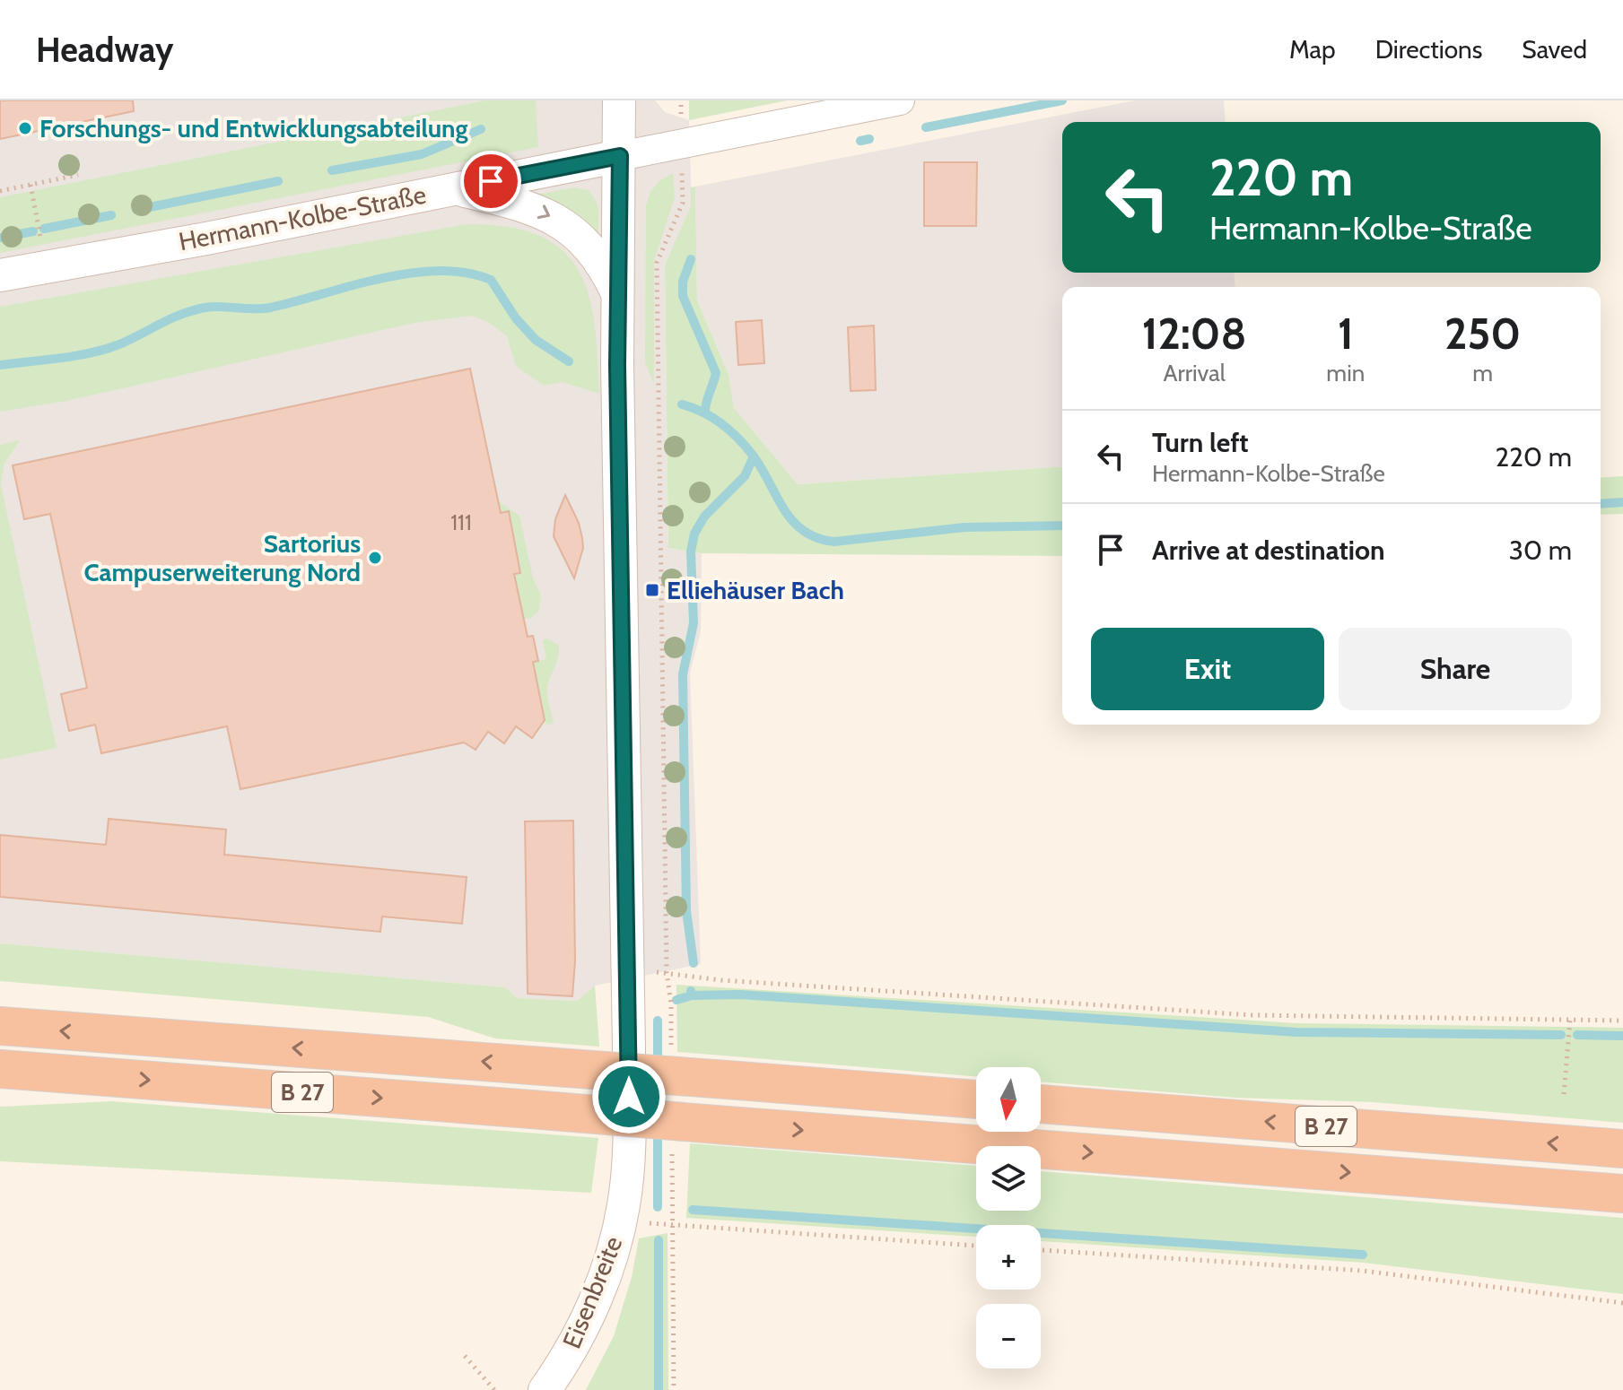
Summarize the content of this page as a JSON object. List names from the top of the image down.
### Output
{
  "streets": {
    "highway": ["B 27"],
    "main road": ["Hermann-Kolbe-Straße", "Eisenbreite"]
  },
  "crossings": [
    ["Hermann-Kolbe-Straße", "Eisenbreite"]
  ],
  "places": {
    "other": ["Forschungs- und Entwicklungsabteilung", "Sartorius Campuserweiterung Nord"],
    "transit": ["Elliehäuser Bach"]
  },
  "house_numbers": ["111"],
  "north": "bottom",
  "page": {
    "header": "Headway",
    "nav": ["Map", "Directions", "Saved"],
    "turn": ["220 m", "Hermann-Kolbe-Straße"],
    "eta": [
      "12:08",
      "Arrival",
      "1",
      "min",
      "250",
      "m"
    ],
    "list": [
      {
        "name": "Turn left",
        "note": "Hermann-Kolbe-Straße",
        "value": "220 m"
      },
      {
        "name": "Arrive at destination",
        "value": "30 m"
      }
    ],
    "buttons": ["Exit", "Share"],
    "map_buttons": ["+", "−"]
  }
}
